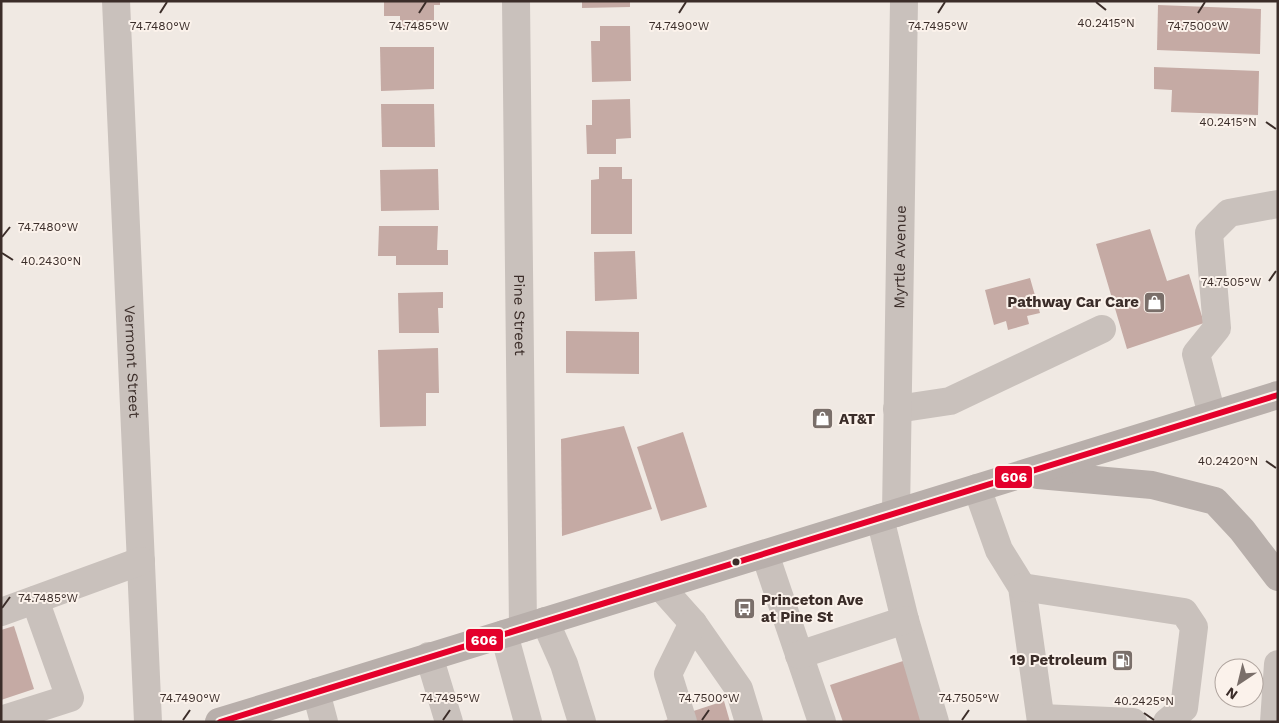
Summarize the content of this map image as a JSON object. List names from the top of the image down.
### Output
{
  "streets": {
    "street": ["Myrtle Avenue", "Pine Street", "Vermont Street"]
  },
  "places": {
    "shop": ["Pathway Car Care", "AT&T"],
    "bus stop": ["Princeton Ave at Pine St"],
    "fuel station": ["19 Petroleum"]
  },
  "lines": ["transit line 606"],
  "north": "bottom left",
  "coordinates": [
    "40.2415°N",
    "74.7480°W",
    "74.7485°W",
    "74.7490°W",
    "74.7495°W",
    "74.7500°W",
    "40.2430°N",
    "74.7505°W",
    "40.2420°N",
    "40.2425°N"
  ]
}
